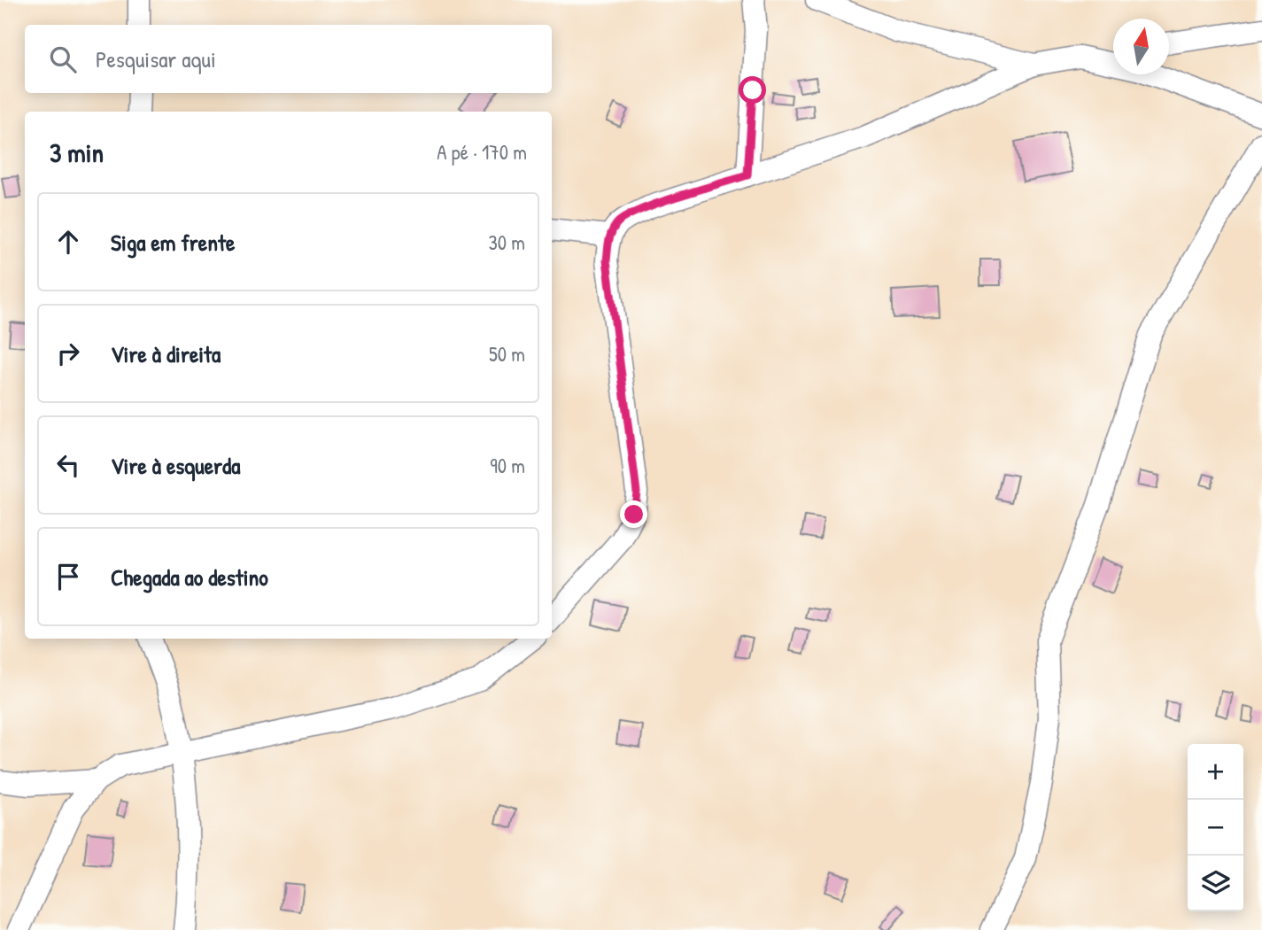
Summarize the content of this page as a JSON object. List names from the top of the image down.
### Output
{
  "north": "top",
  "page": {
    "search": "Pesquisar aqui",
    "heading": ["3 min", "A pé · 170 m"],
    "list": [
      ["Siga em frente", "30 m"],
      ["Vire à direita", "50 m"],
      ["Vire à esquerda", "90 m"],
      "Chegada ao destino"
    ],
    "map_buttons": ["+", "−"]
  }
}
